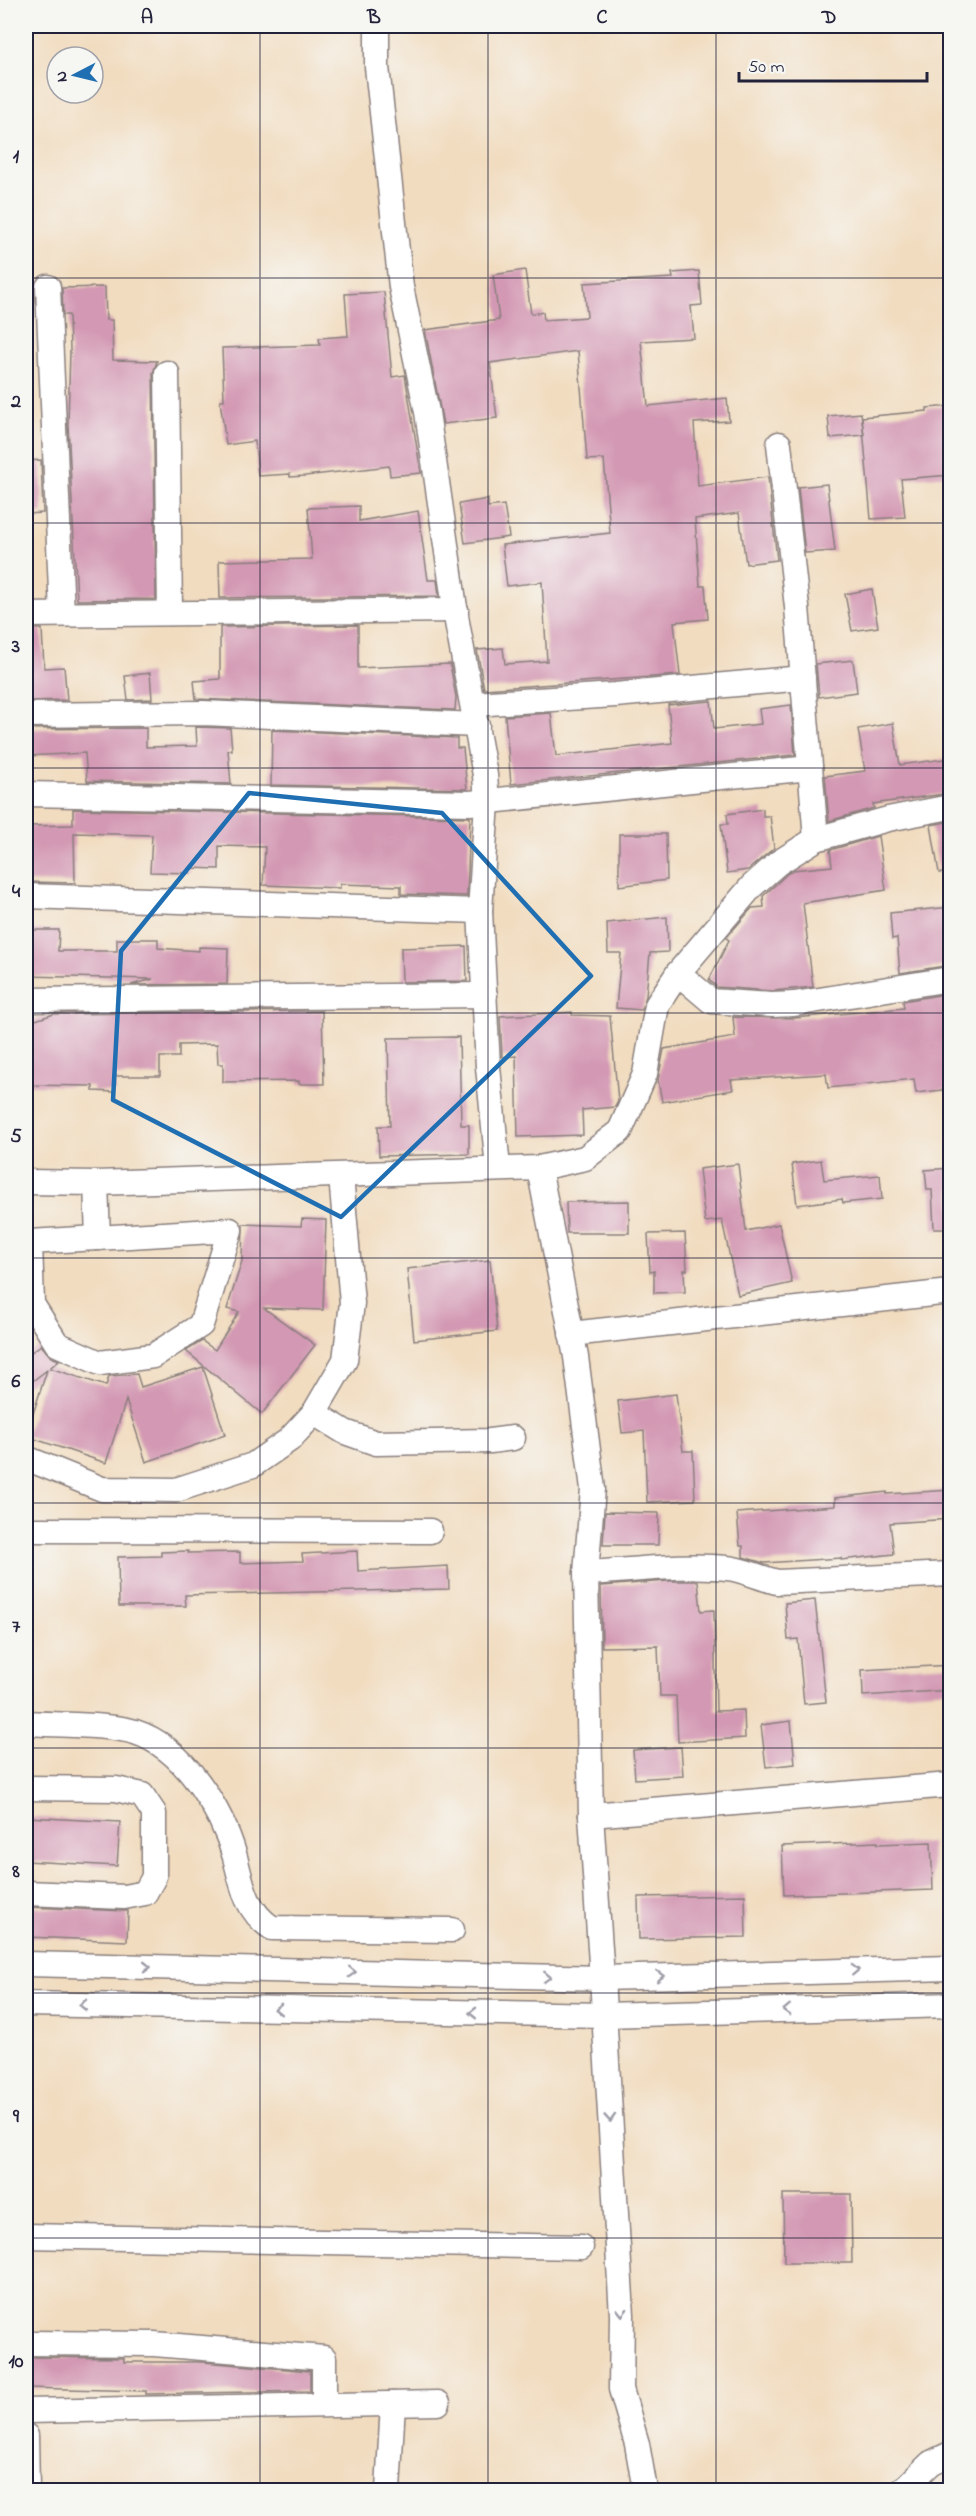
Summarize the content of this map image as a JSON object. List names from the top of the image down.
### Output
{
  "scale_bar": "50 m",
  "north": "left",
  "grid": {
    "columns": [
      "A",
      "B",
      "C",
      "D"
    ],
    "rows": [
      "1",
      "2",
      "3",
      "4",
      "5",
      "6",
      "7",
      "8",
      "9",
      "10"
    ]
  }
}
